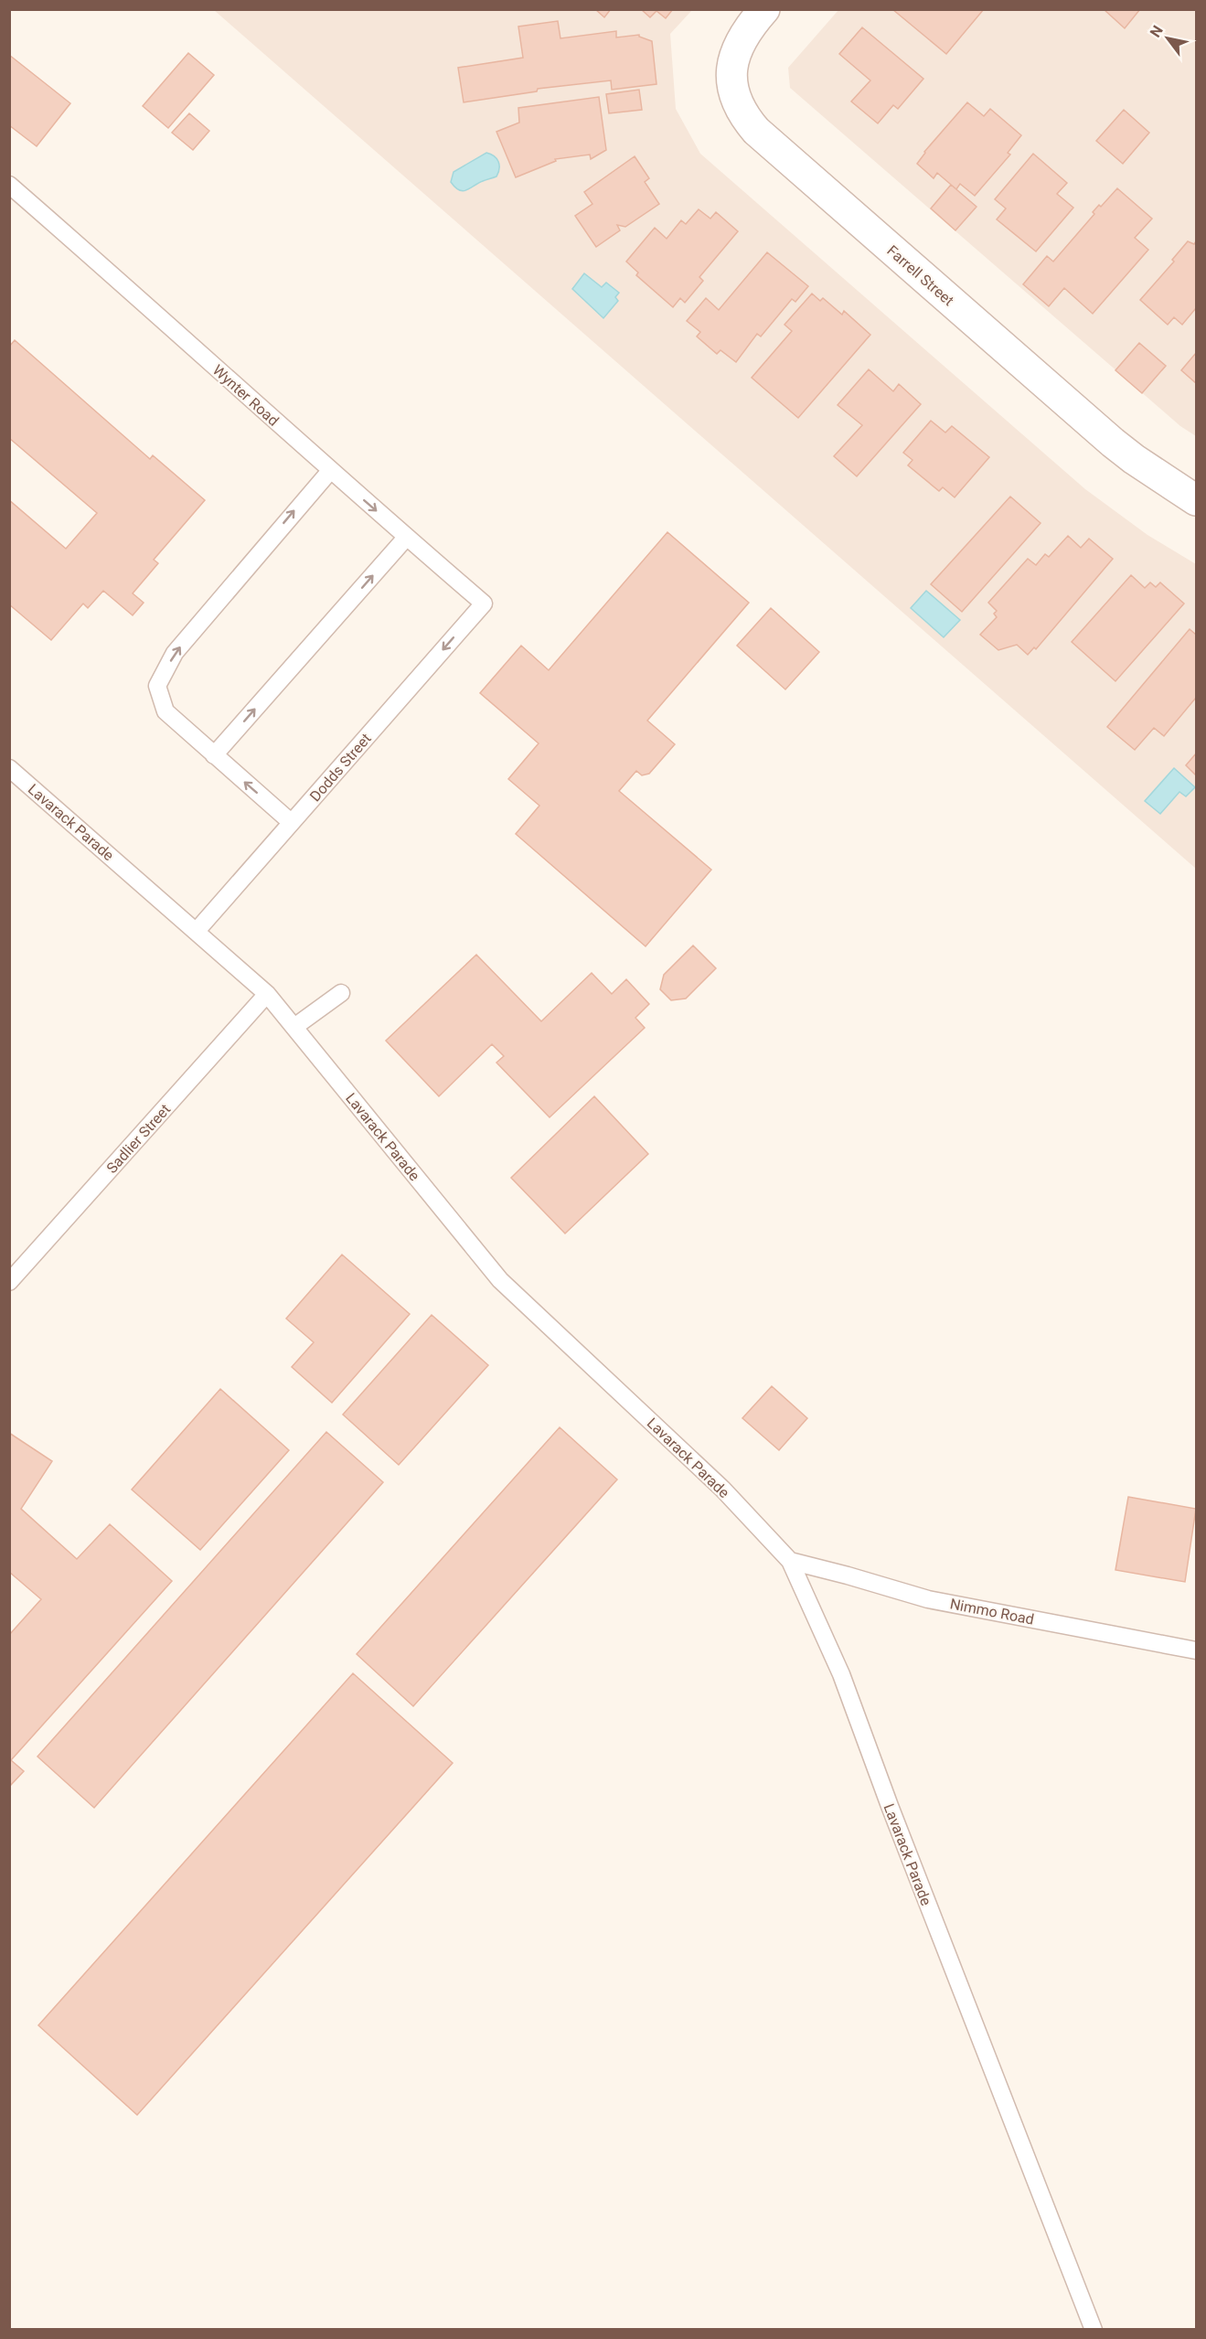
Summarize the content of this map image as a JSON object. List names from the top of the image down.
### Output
{
  "streets": {
    "street": ["Farrell Street"],
    "lane": [
      "Wynter Road",
      "Dodds Street",
      "Lavarack Parade",
      "Sadlier Street",
      "Nimmo Road"
    ]
  },
  "crossings": [
    ["Wynter Road", "Dodds Street"],
    ["Dodds Street", "Lavarack Parade"],
    ["Lavarack Parade", "Sadlier Street"],
    ["Lavarack Parade", "Nimmo Road"]
  ],
  "north": "top left"
}
